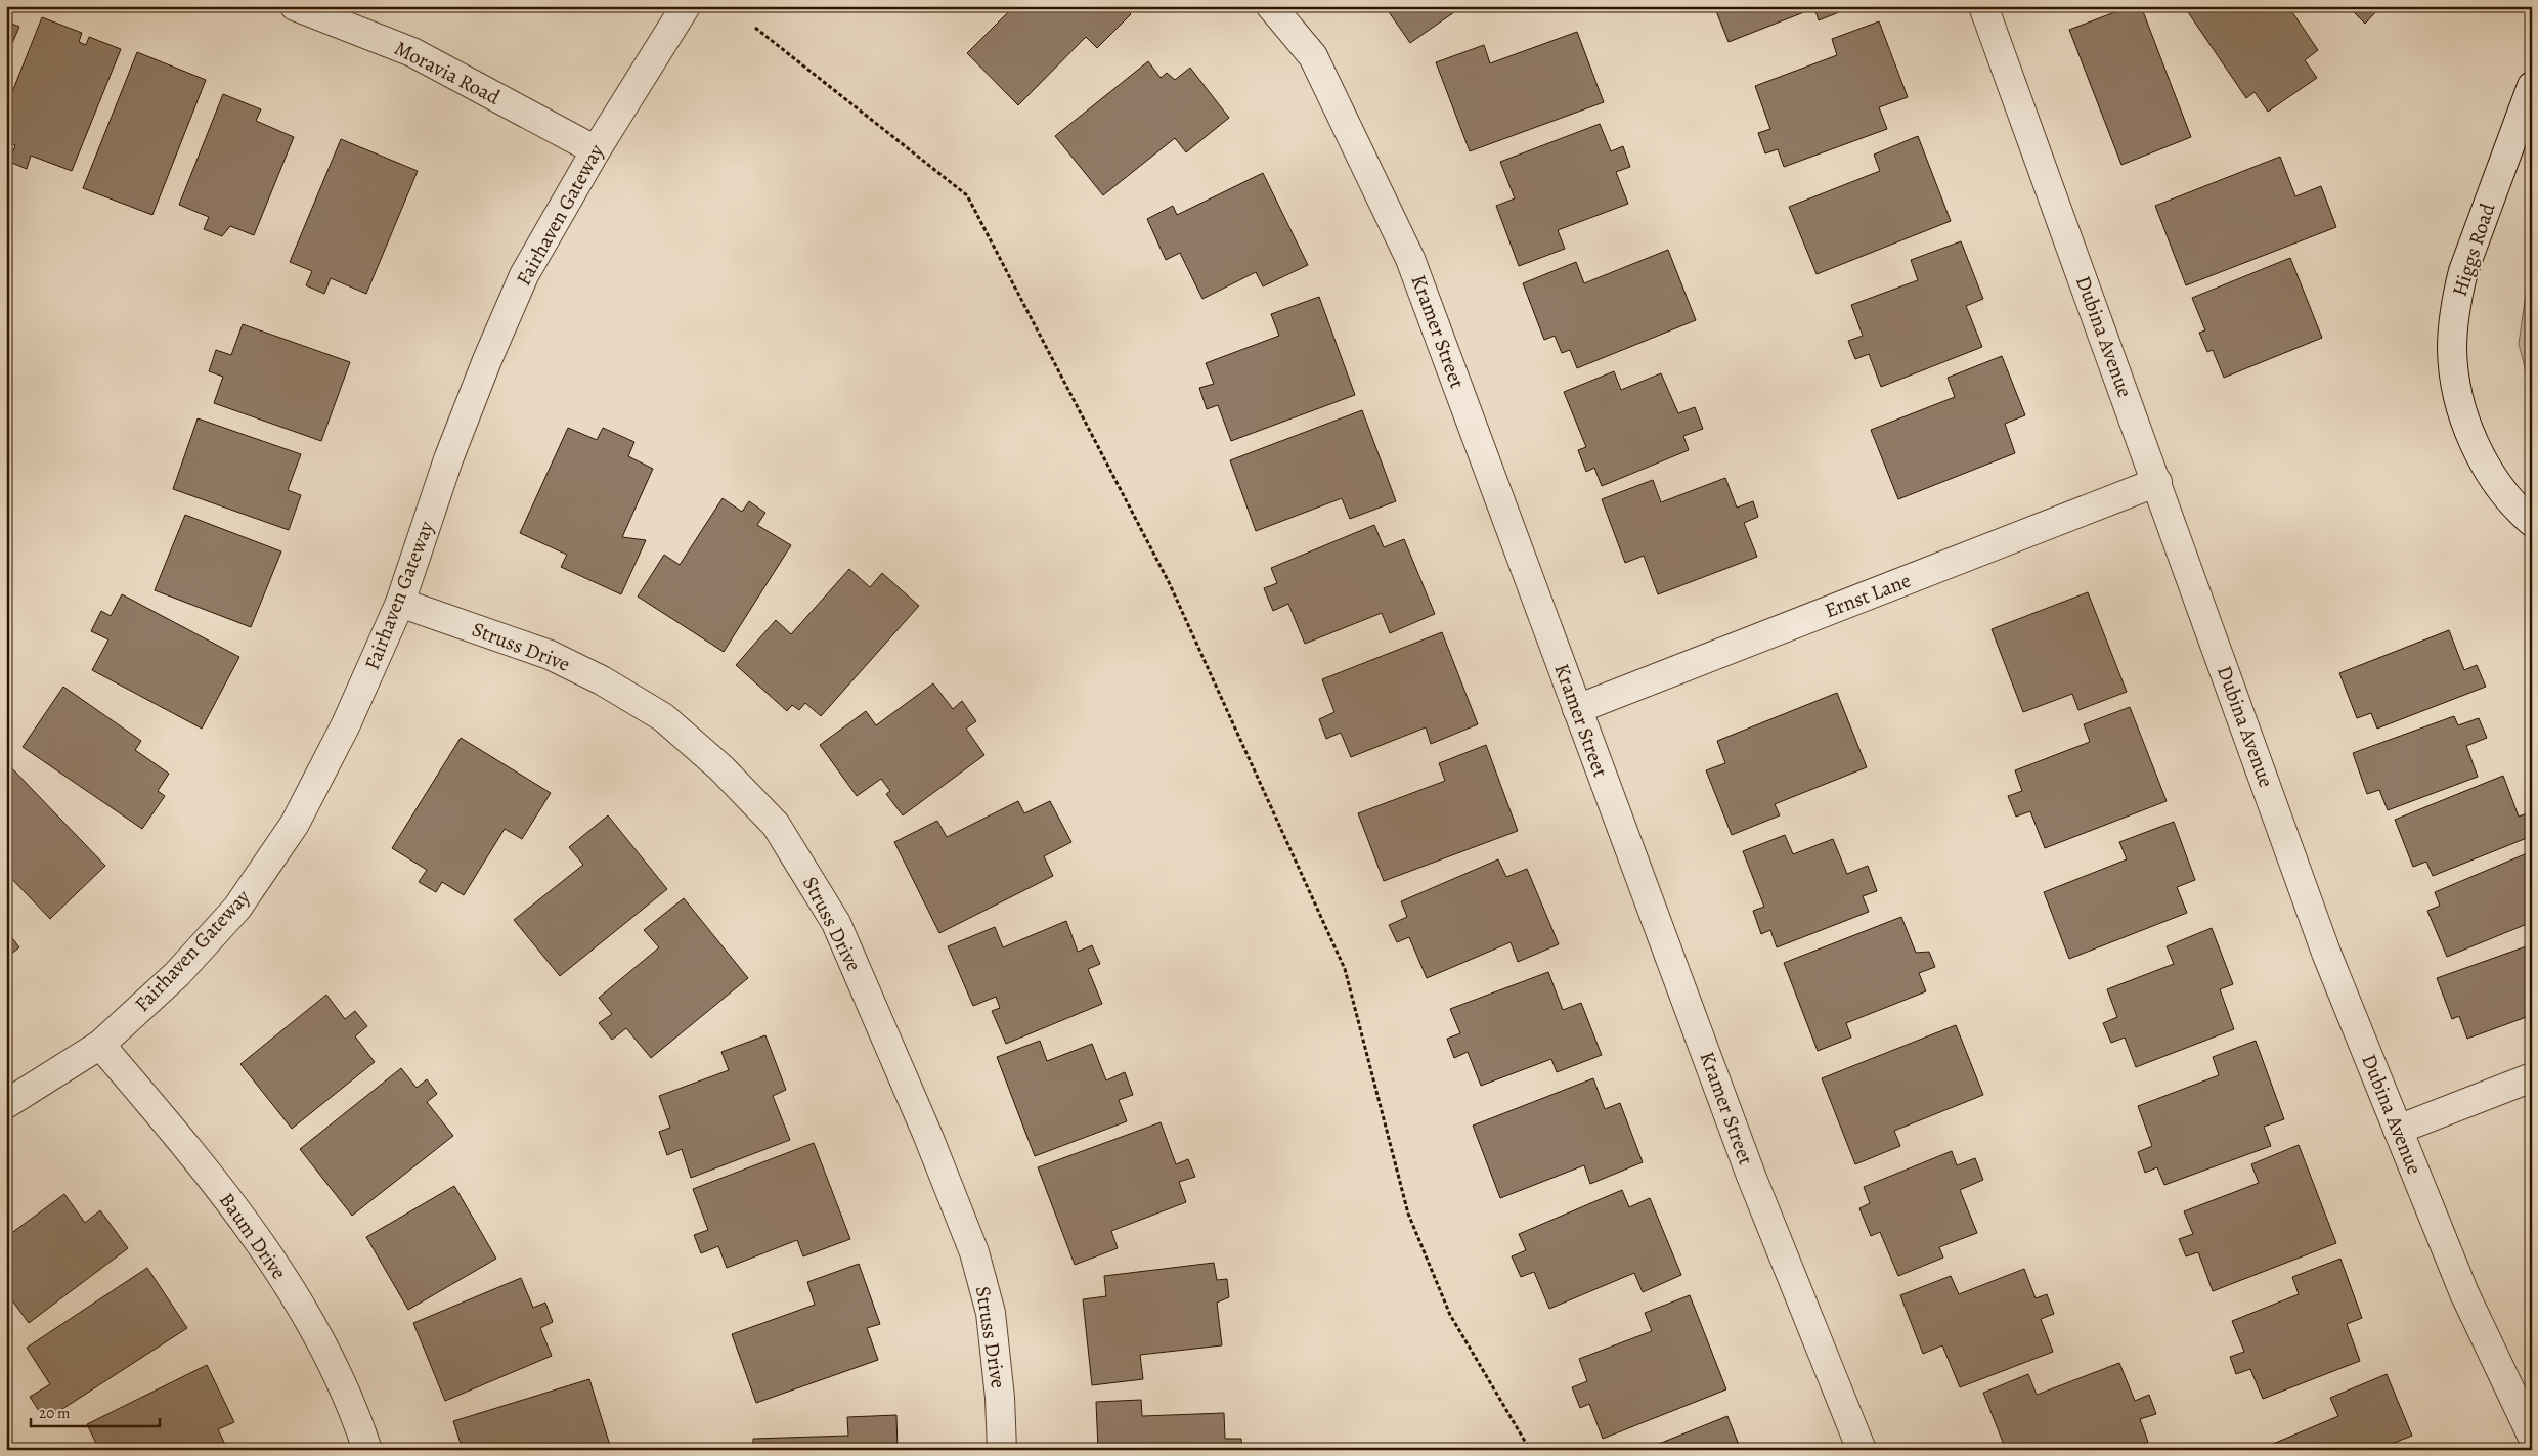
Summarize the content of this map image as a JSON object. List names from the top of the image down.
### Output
{
  "streets": {
    "street": [
      "Moravia Road",
      "Fairhaven Gateway",
      "Higgs Road",
      "Kramer Street",
      "Dubina Avenue",
      "Ernst Lane",
      "Struss Drive",
      "Baum Drive"
    ]
  },
  "crossings": [
    ["Moravia Road", "Fairhaven Gateway"],
    ["Fairhaven Gateway", "Struss Drive"],
    ["Fairhaven Gateway", "Baum Drive"],
    ["Kramer Street", "Ernst Lane"],
    ["Dubina Avenue", "Ernst Lane"]
  ],
  "scale_bar": "20 m"
}
